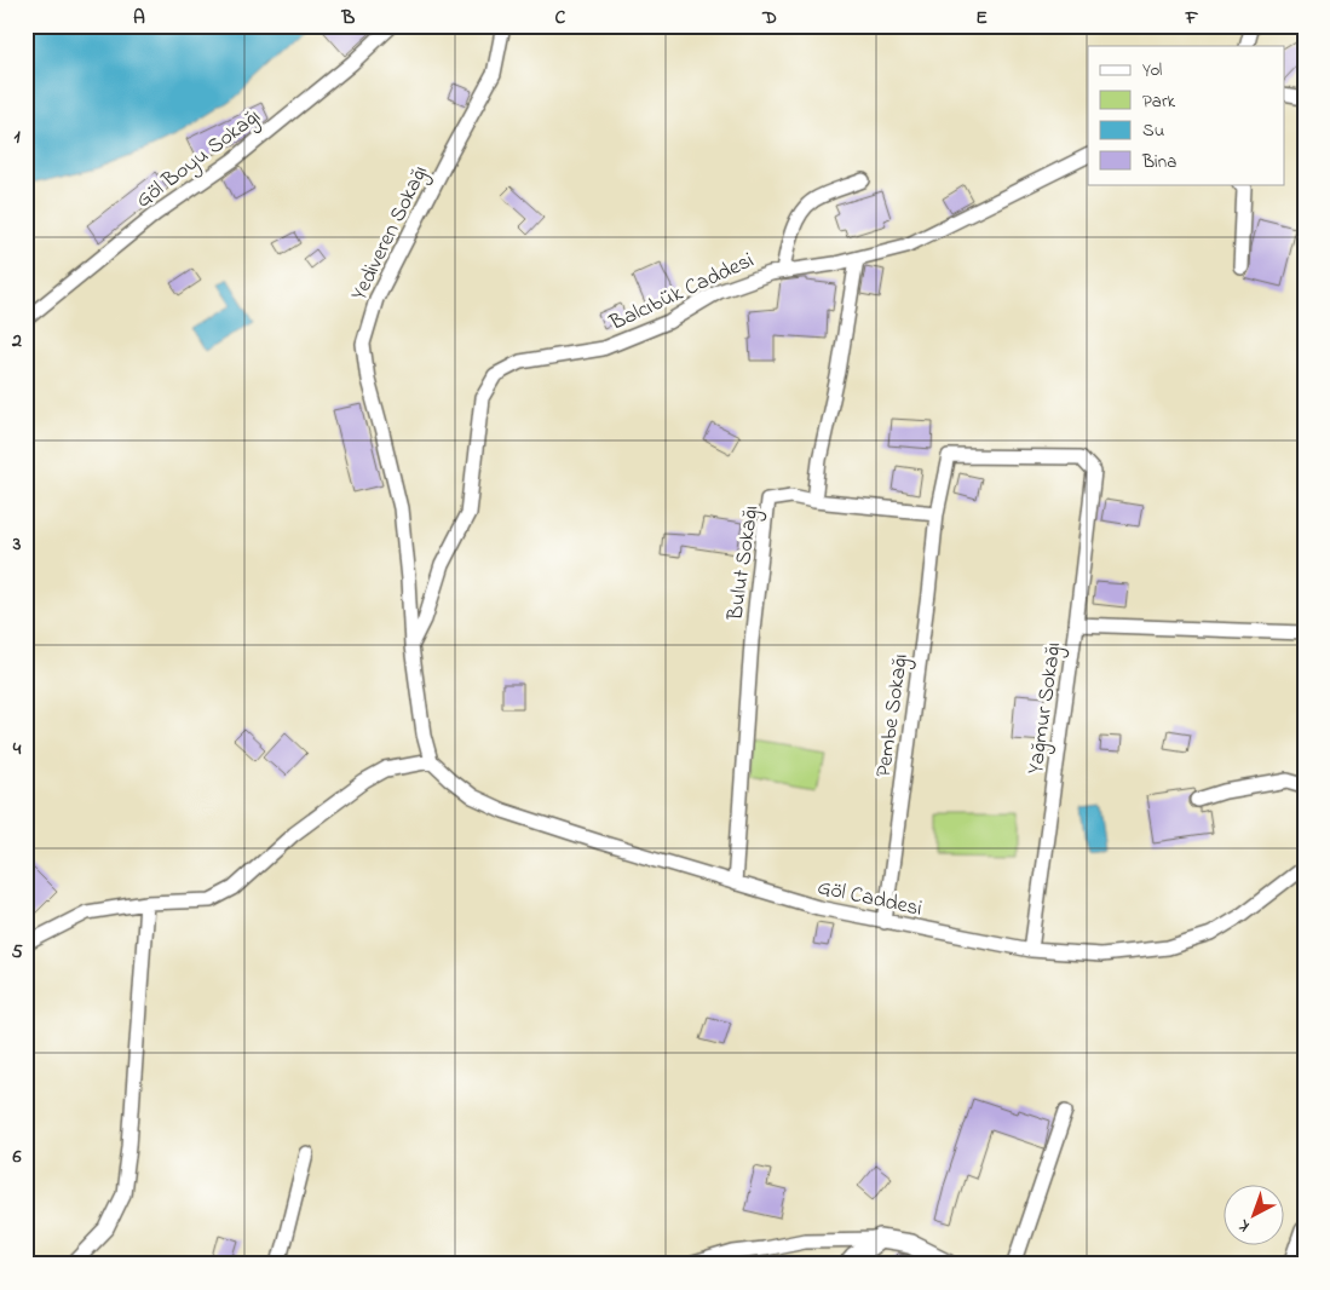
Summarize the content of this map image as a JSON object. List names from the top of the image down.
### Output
{
  "streets": {
    "street": [
      "Göl Boyu Sokağı",
      "Yediveren Sokağı",
      "Balcıbük Caddesi",
      "Bulut Sokağı",
      "Yağmur Sokağı",
      "Pembe Sokağı",
      "Göl Caddesi"
    ]
  },
  "crossings": [
    ["Yediveren Sokağı", "Balcıbük Caddesi"],
    ["Bulut Sokağı", "Göl Caddesi"],
    ["Yağmur Sokağı", "Pembe Sokağı"],
    ["Yağmur Sokağı", "Göl Caddesi"],
    ["Pembe Sokağı", "Göl Caddesi"]
  ],
  "legend": [
    "Yol",
    "Park",
    "Su",
    "Bina"
  ],
  "north": "bottom left",
  "grid": {
    "columns": [
      "A",
      "B",
      "C",
      "D",
      "E",
      "F"
    ],
    "rows": [
      "1",
      "2",
      "3",
      "4",
      "5",
      "6"
    ]
  }
}
